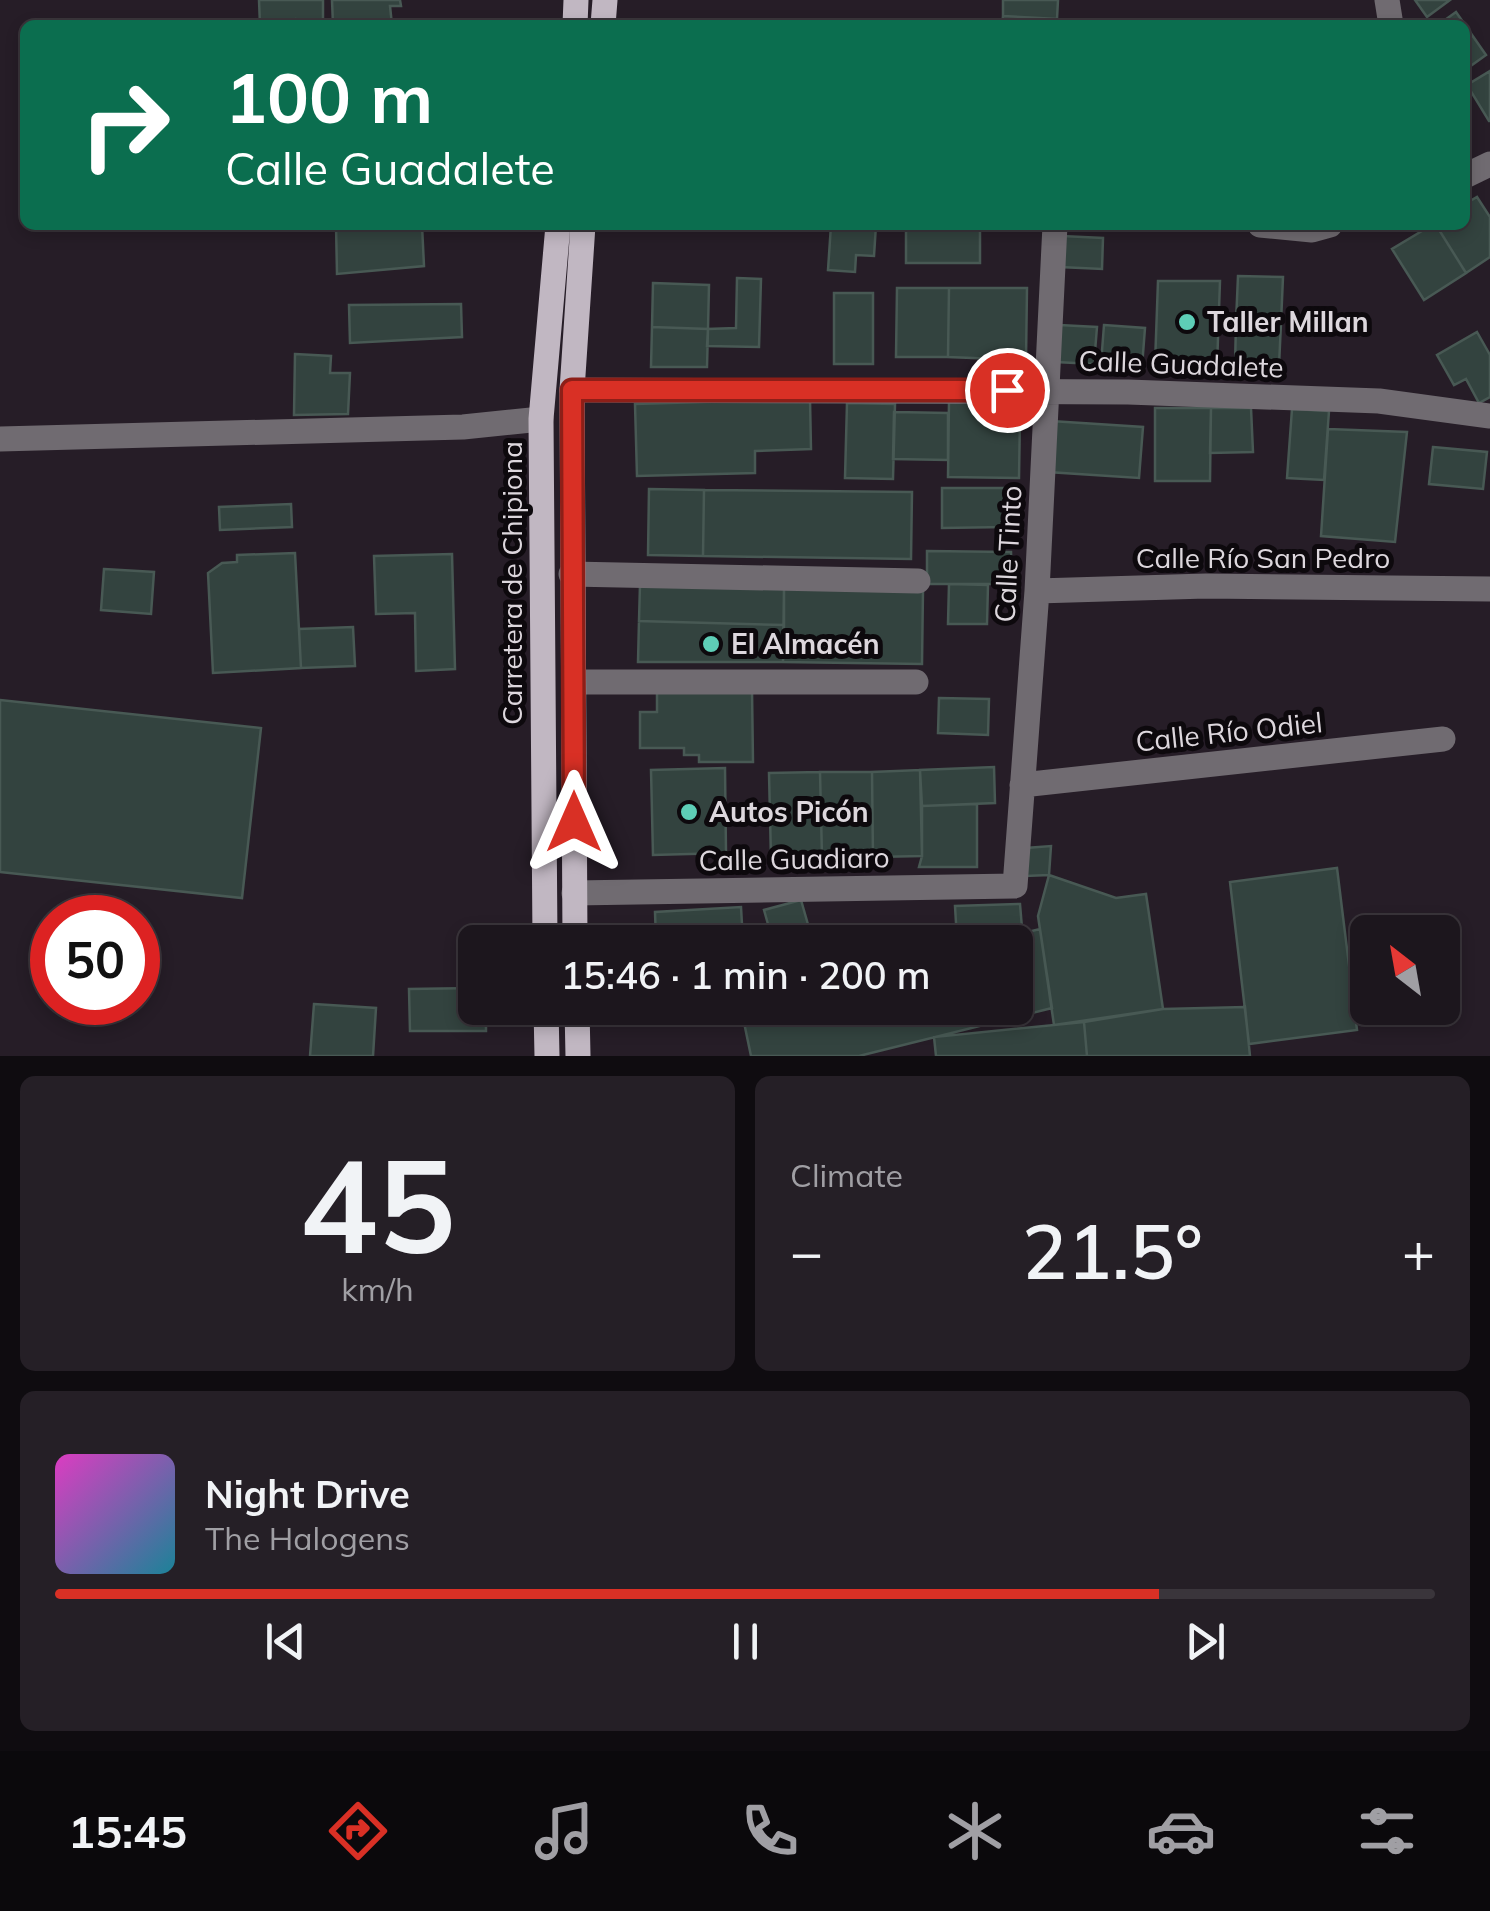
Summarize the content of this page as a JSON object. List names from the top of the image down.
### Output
{
  "streets": {
    "main road": ["Carretera de Chipiona"],
    "street": [
      "Calle Guadalete",
      "Calle Tinto",
      "Calle Río San Pedro",
      "Calle Río Odiel",
      "Calle Guadiaro"
    ]
  },
  "crossings": [
    ["Calle Guadalete", "Calle Tinto"],
    ["Calle Tinto", "Calle Río San Pedro"],
    ["Calle Tinto", "Calle Río Odiel"],
    ["Calle Tinto", "Calle Guadiaro"]
  ],
  "places": ["Taller Millan", "El Almacén", "Autos Picón"],
  "north": "top left",
  "page": {
    "turn": ["100 m", "Calle Guadalete"],
    "limit": "50",
    "trip": "15:46 · 1 min · 200 m",
    "tile": [
      ["45", "km/h"],
      "Climate"
    ],
    "heat": ["−", "21.5°", "+"],
    "song": ["Night Drive", "The Halogens"],
    "tabs": "15:45"
  }
}
